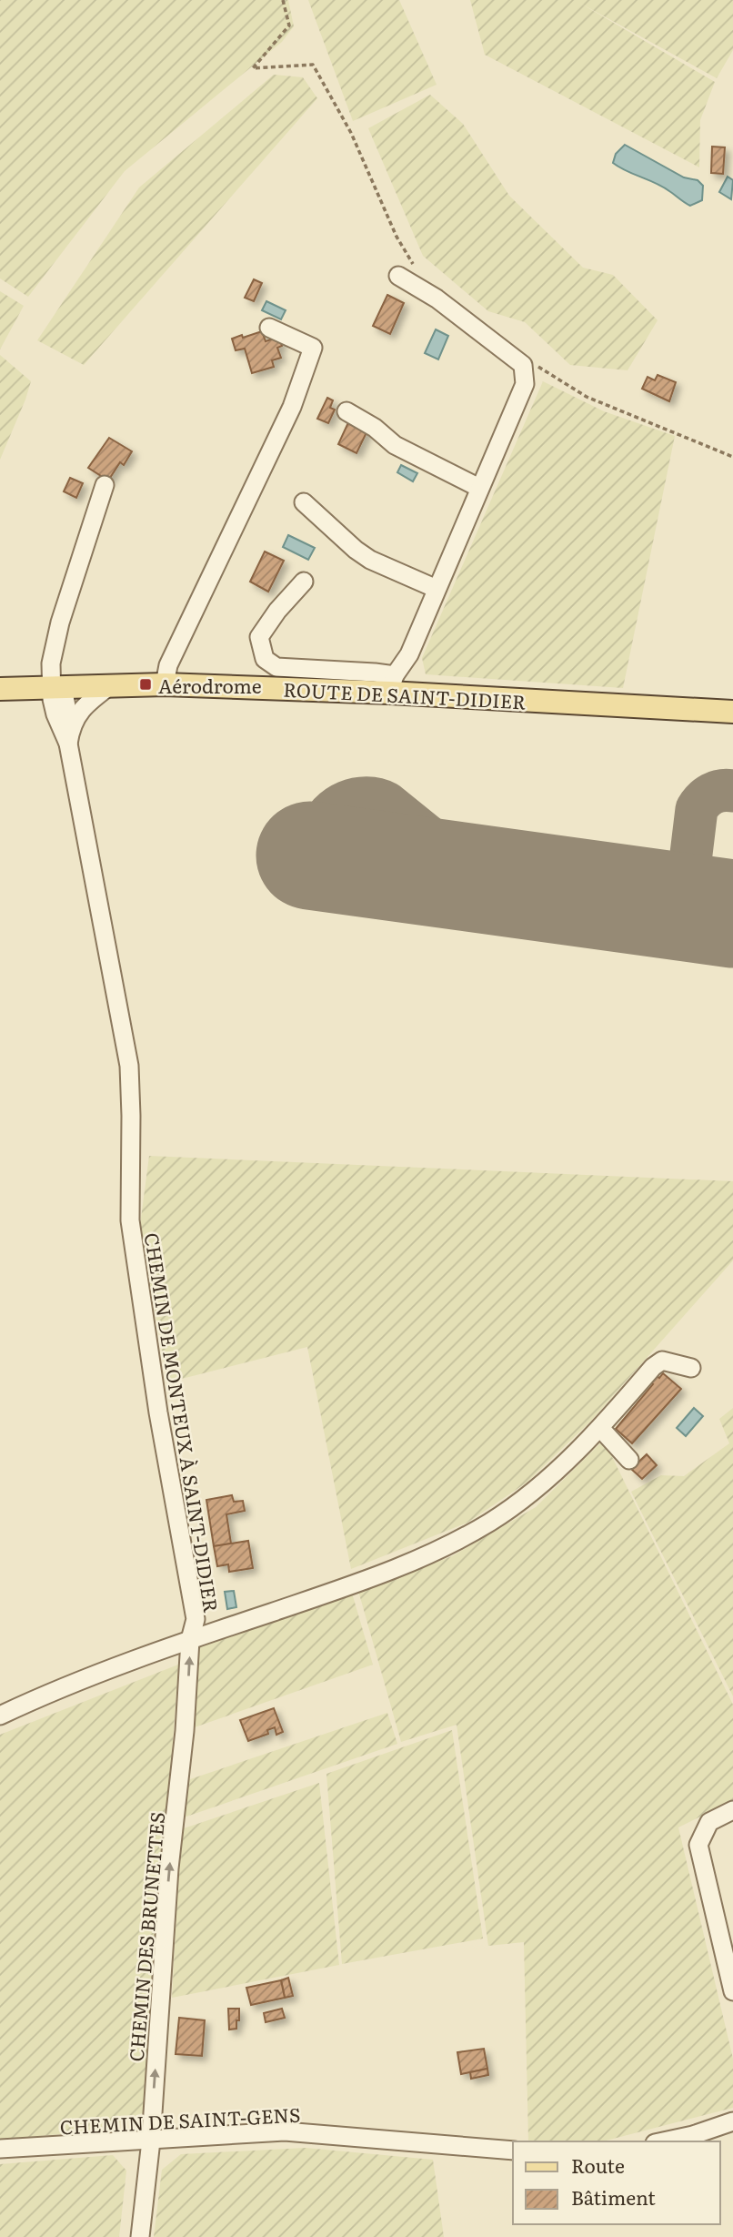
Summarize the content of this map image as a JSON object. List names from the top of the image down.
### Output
{
  "streets": {
    "main road": ["ROUTE DE SAINT-DIDIER"],
    "street": ["CHEMIN DE MONTEUX À SAINT-DIDIER", "CHEMIN DES BRUNETTES", "CHEMIN DE SAINT-GENS"]
  },
  "crossings": [
    ["ROUTE DE SAINT-DIDIER", "CHEMIN DE MONTEUX À SAINT-DIDIER"],
    ["CHEMIN DE MONTEUX À SAINT-DIDIER", "CHEMIN DES BRUNETTES"],
    ["CHEMIN DES BRUNETTES", "CHEMIN DE SAINT-GENS"]
  ],
  "one_way": ["CHEMIN DES BRUNETTES"],
  "places": {
    "transit": ["Aérodrome"]
  },
  "legend": ["Route", "Bâtiment"]
}
